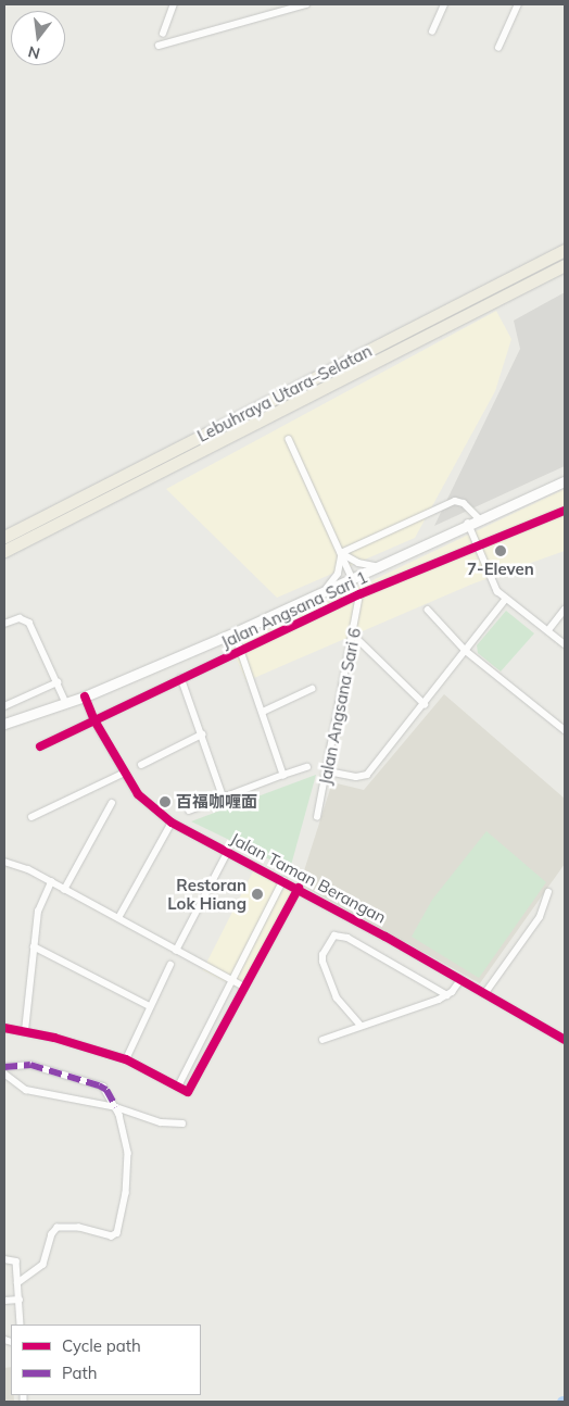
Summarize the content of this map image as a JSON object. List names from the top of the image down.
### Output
{
  "streets": {
    "highway": ["Lebuhraya Utara–Selatan"],
    "street": ["Jalan Angsana Sari 1", "Jalan Angsana Sari 6", "Jalan Taman Berangan"]
  },
  "crossings": [
    ["Jalan Angsana Sari 1", "Jalan Angsana Sari 6"],
    ["Jalan Angsana Sari 1", "Jalan Taman Berangan"]
  ],
  "places": ["7-Eleven", "百福咖喱面", "Restoran Lok Hiang"],
  "legend": ["Cycle path", "Path"],
  "north": "bottom"
}
